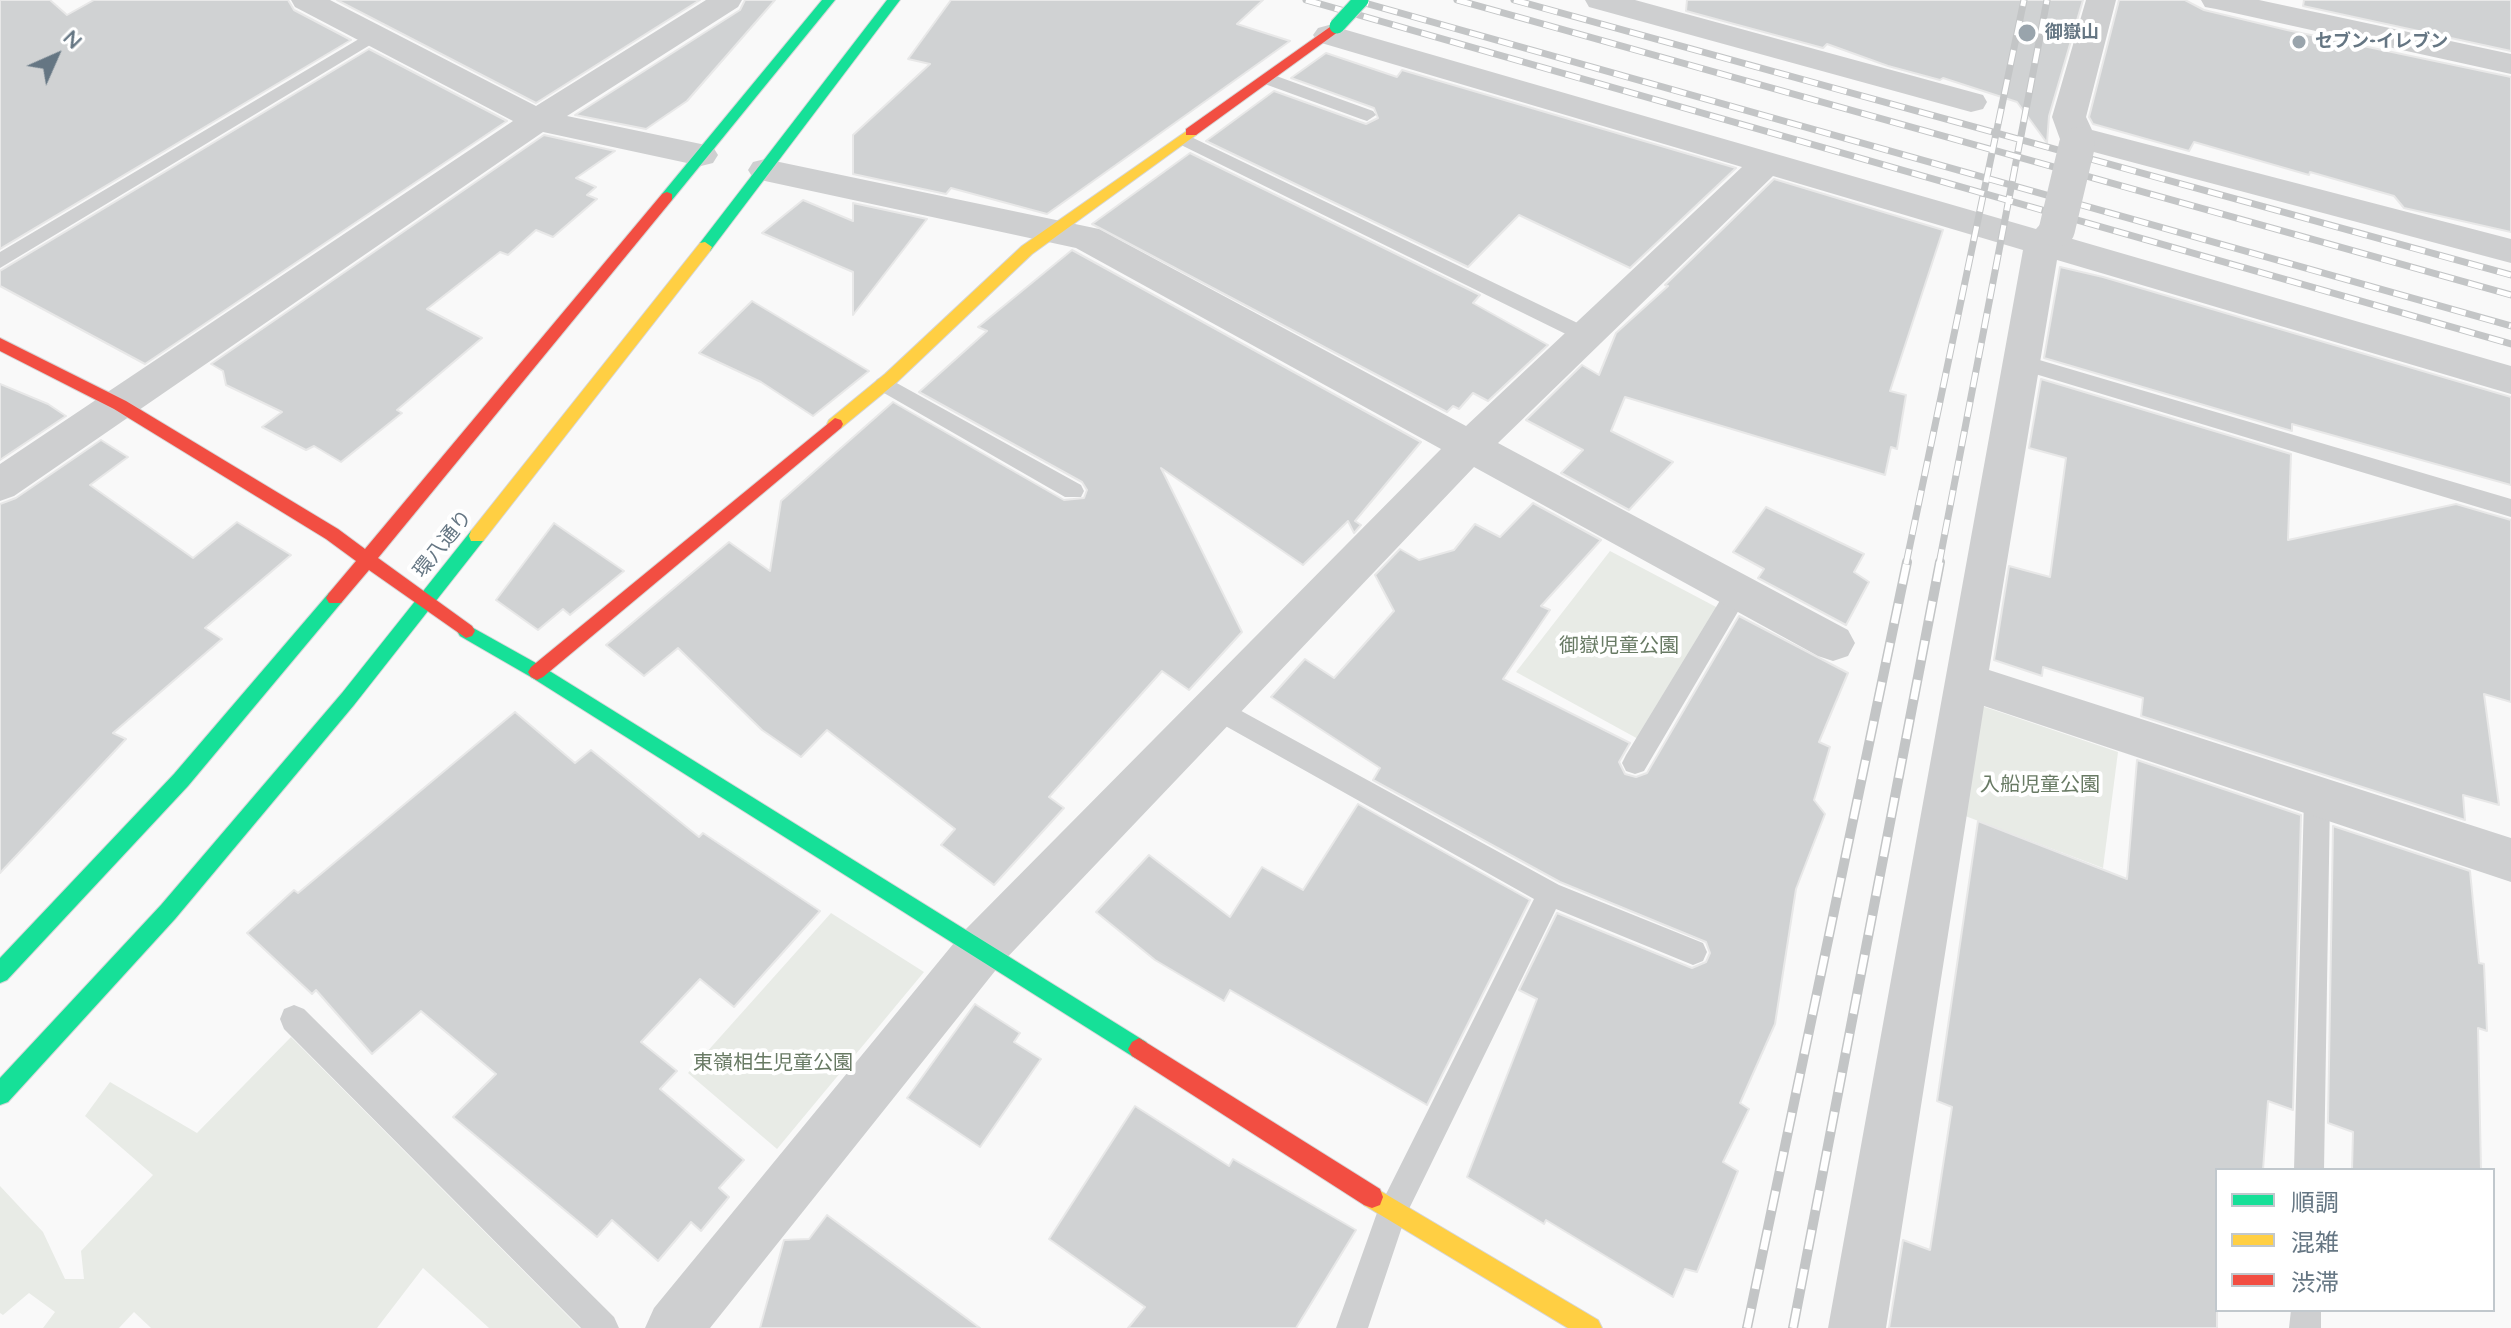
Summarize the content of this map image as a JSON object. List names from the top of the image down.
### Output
{
  "streets": {
    "street": ["環八通り"]
  },
  "parks": ["御嶽児童公園", "入船児童公園", "東嶺相生児童公園"],
  "places": ["御嶽山", "セブン-イレブン"],
  "legend": ["順調", "混雑", "渋滞"],
  "north": "top right"
}
